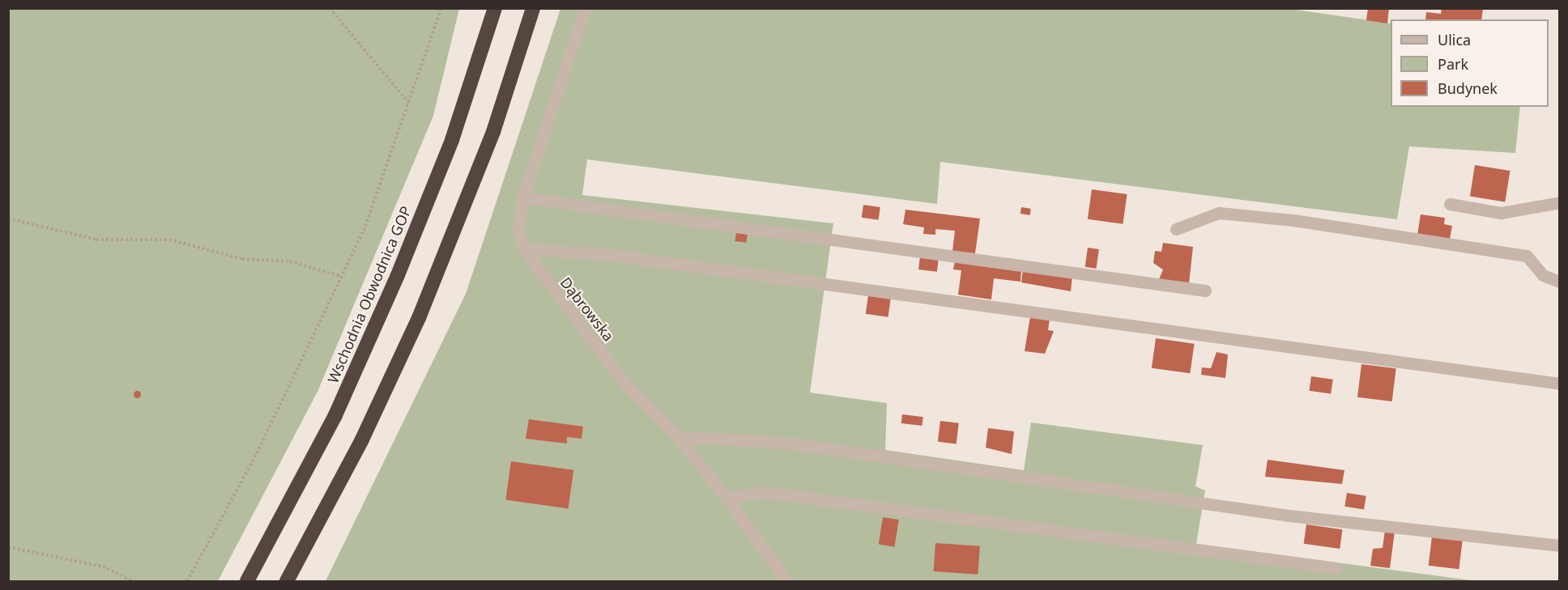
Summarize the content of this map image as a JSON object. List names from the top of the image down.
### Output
{
  "streets": {
    "highway": ["Wschodnia Obwodnica GOP"],
    "lane": ["Dąbrowska"]
  },
  "legend": ["Ulica", "Park", "Budynek"]
}
